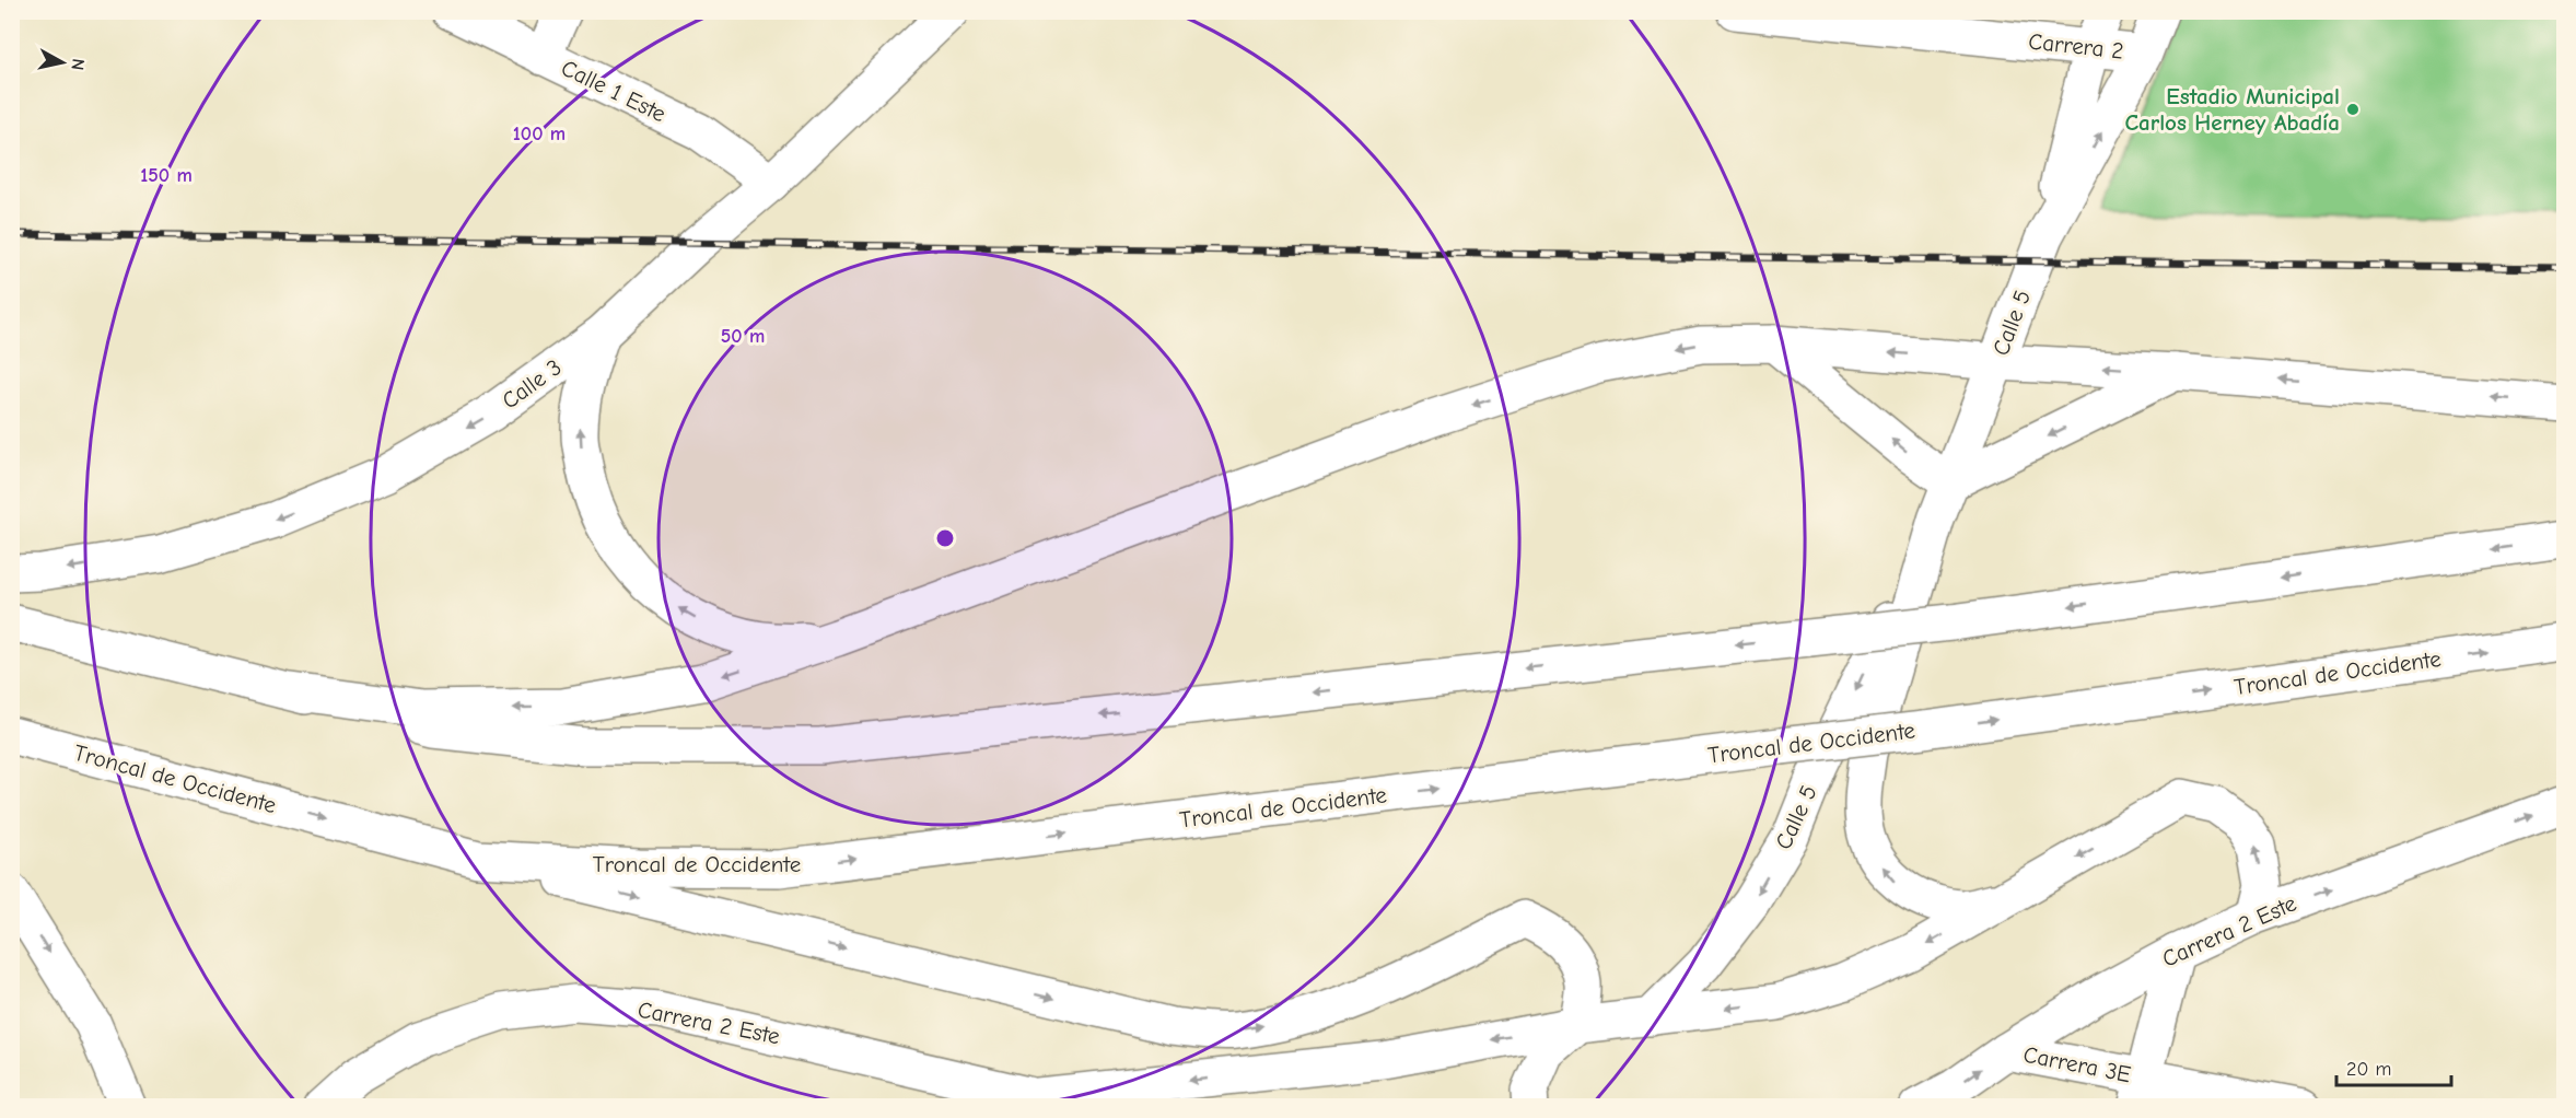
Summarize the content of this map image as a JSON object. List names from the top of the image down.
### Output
{
  "streets": {
    "main road": [
      "Carrera 2",
      "Calle 1 Este",
      "Calle 5",
      "Calle 3",
      "Troncal de Occidente",
      "Carrera 2 Este",
      "Carrera 3E"
    ]
  },
  "crossings": [
    ["Carrera 2", "Calle 5"],
    ["Calle 1 Este", "Calle 3"],
    ["Carrera 2 Este", "Carrera 3E"]
  ],
  "places": ["Estadio Municipal Carlos Herney Abadía"],
  "scale_bar": "20 m",
  "north": "right",
  "rings": ["100 m", "150 m", "50 m"]
}
